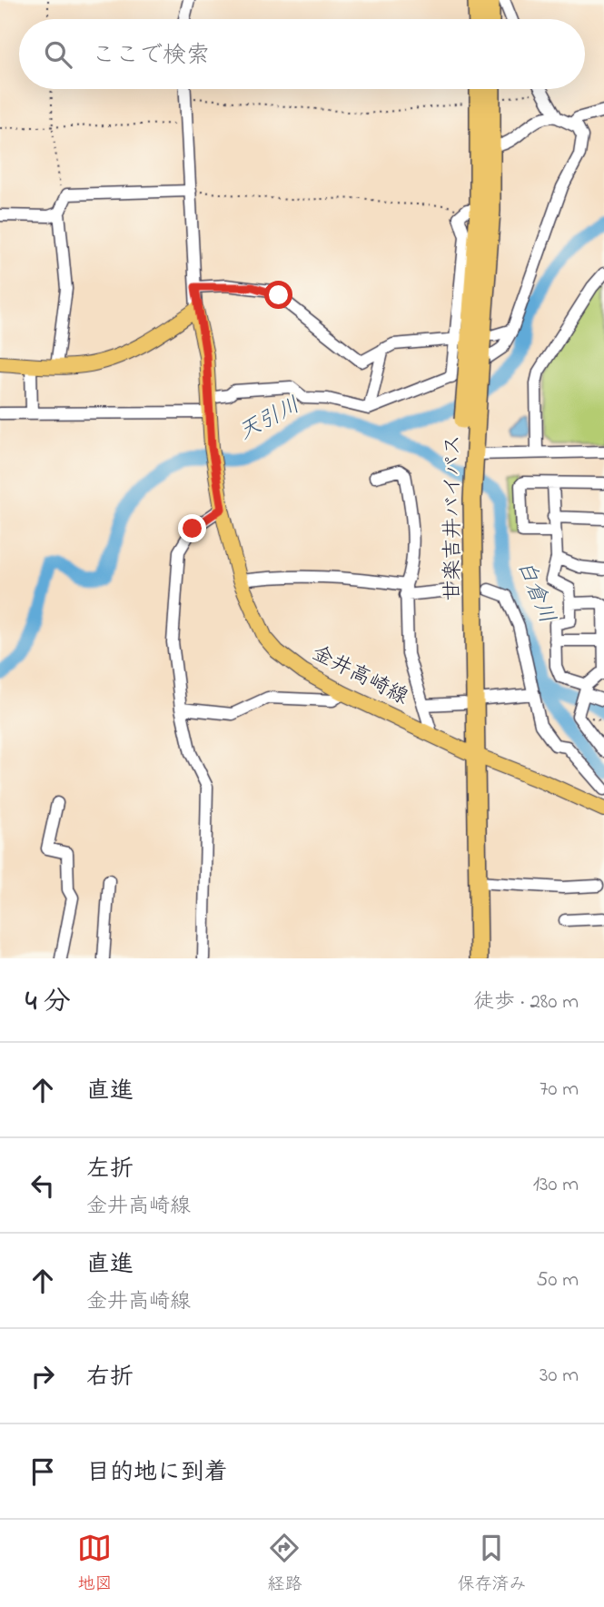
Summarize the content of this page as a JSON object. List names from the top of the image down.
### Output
{
  "streets": {
    "highway": ["甘楽吉井バイパス"],
    "main road": ["金井高崎線"]
  },
  "crossings": [
    ["甘楽吉井バイパス", "金井高崎線"]
  ],
  "water": ["天引川", "白倉川"],
  "page": {
    "search": "ここで検索",
    "heading": ["4 分", "徒歩 · 280 m"],
    "list": [
      ["直進", "70 m"],
      ["左折", "金井高崎線", "130 m"],
      ["直進", "金井高崎線", "50 m"],
      ["右折", "30 m"],
      "目的地に到着"
    ],
    "nav": ["地図", "経路", "保存済み"]
  }
}
